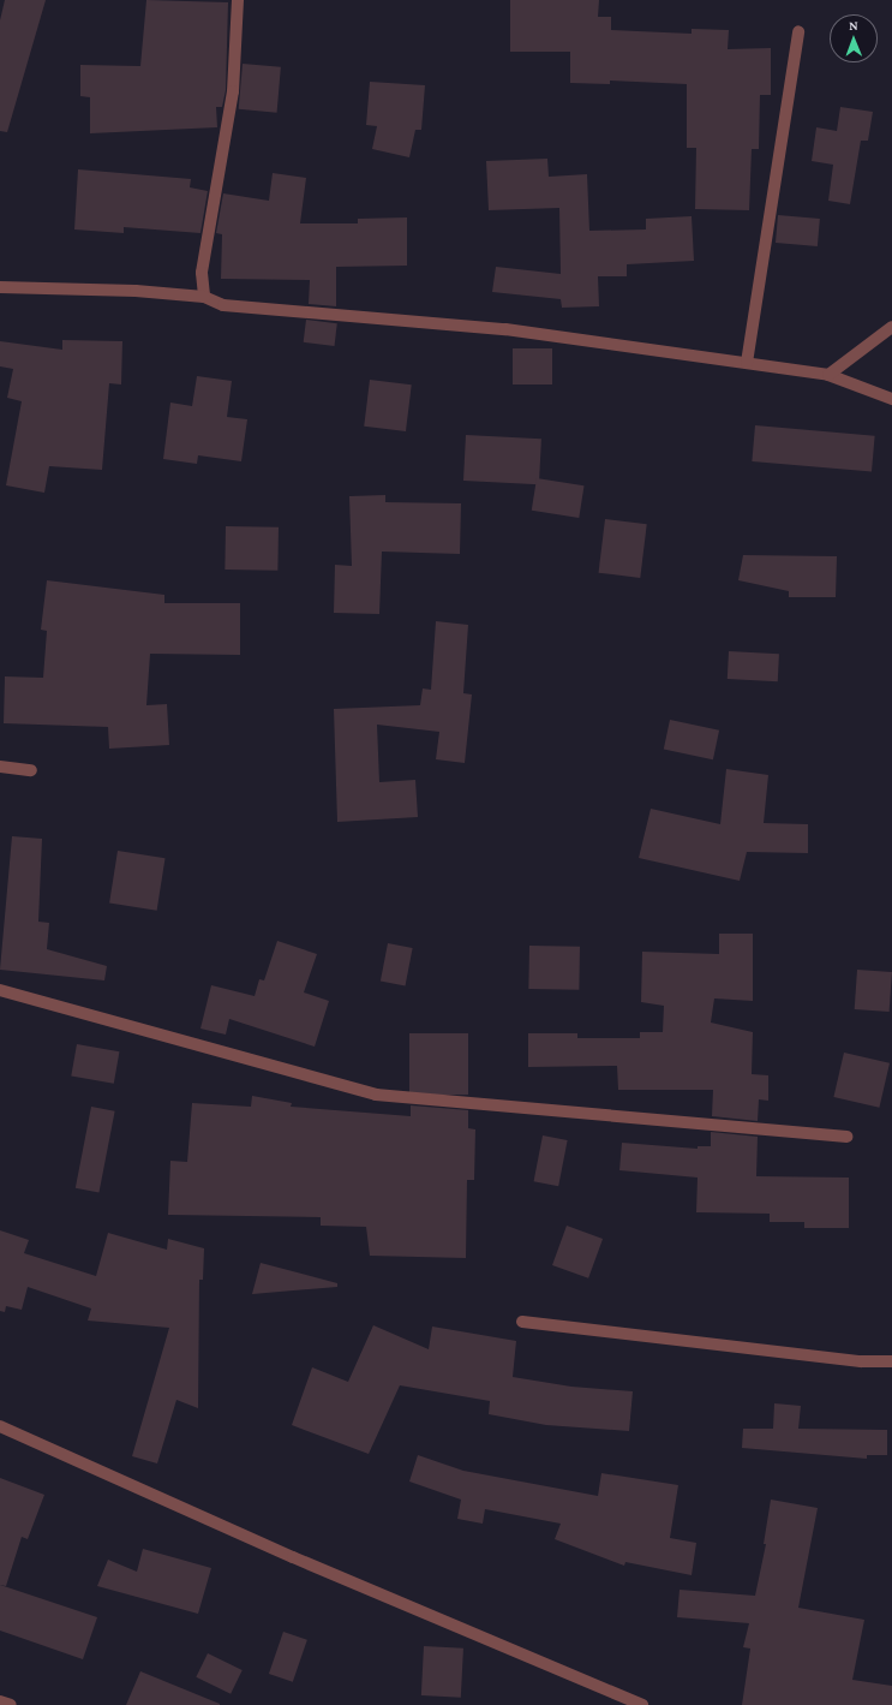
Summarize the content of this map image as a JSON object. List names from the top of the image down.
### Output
{
  "north": "top"
}
